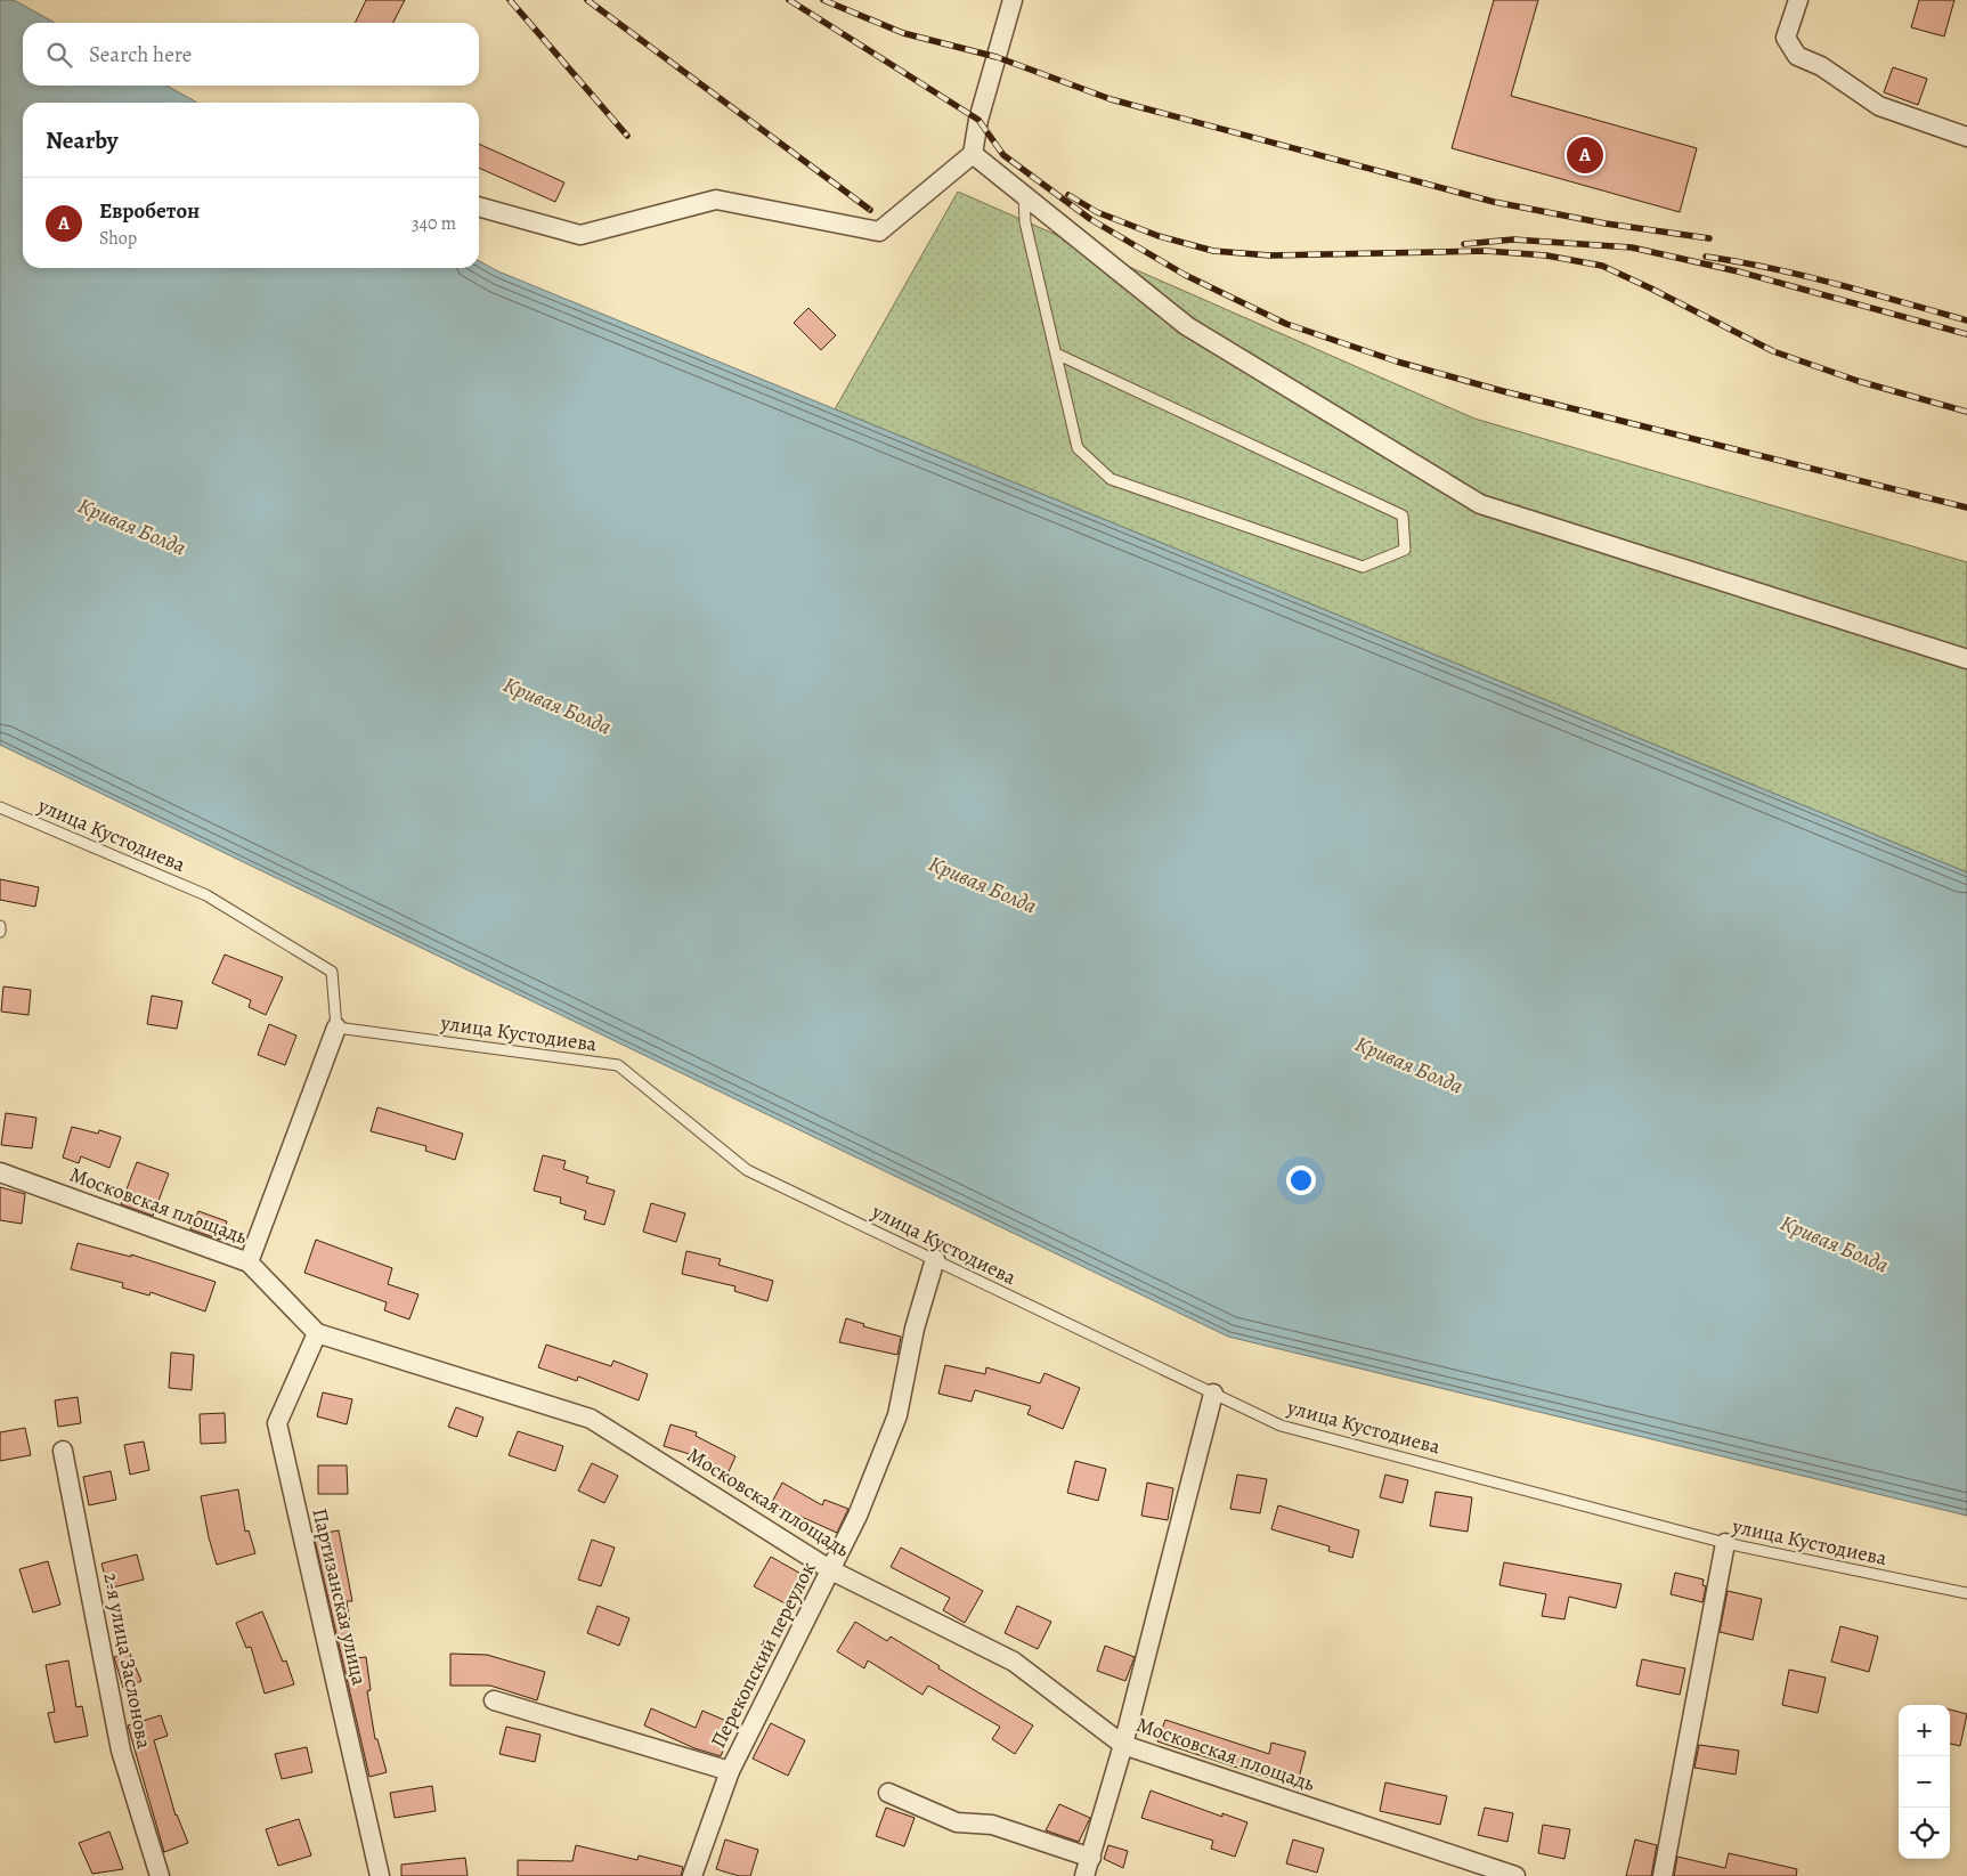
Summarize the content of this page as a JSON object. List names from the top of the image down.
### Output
{
  "streets": {
    "street": [
      "Московская площадь",
      "Партизанская улица",
      "Перекопский переулок",
      "2-я улица Заслонова"
    ],
    "lane": ["улица Кустодиева"]
  },
  "crossings": [
    ["улица Кустодиева", "Перекопский переулок"],
    ["Московская площадь", "Партизанская улица"],
    ["Московская площадь", "Перекопский переулок"]
  ],
  "water": ["Кривая Болда"],
  "page": {
    "search": "Search here",
    "heading": "Nearby",
    "pins": "A",
    "list": [
      {
        "mark": "A",
        "name": "Евробетон",
        "note": "Shop",
        "value": "340 m"
      }
    ],
    "map_buttons": ["+", "−"]
  }
}
